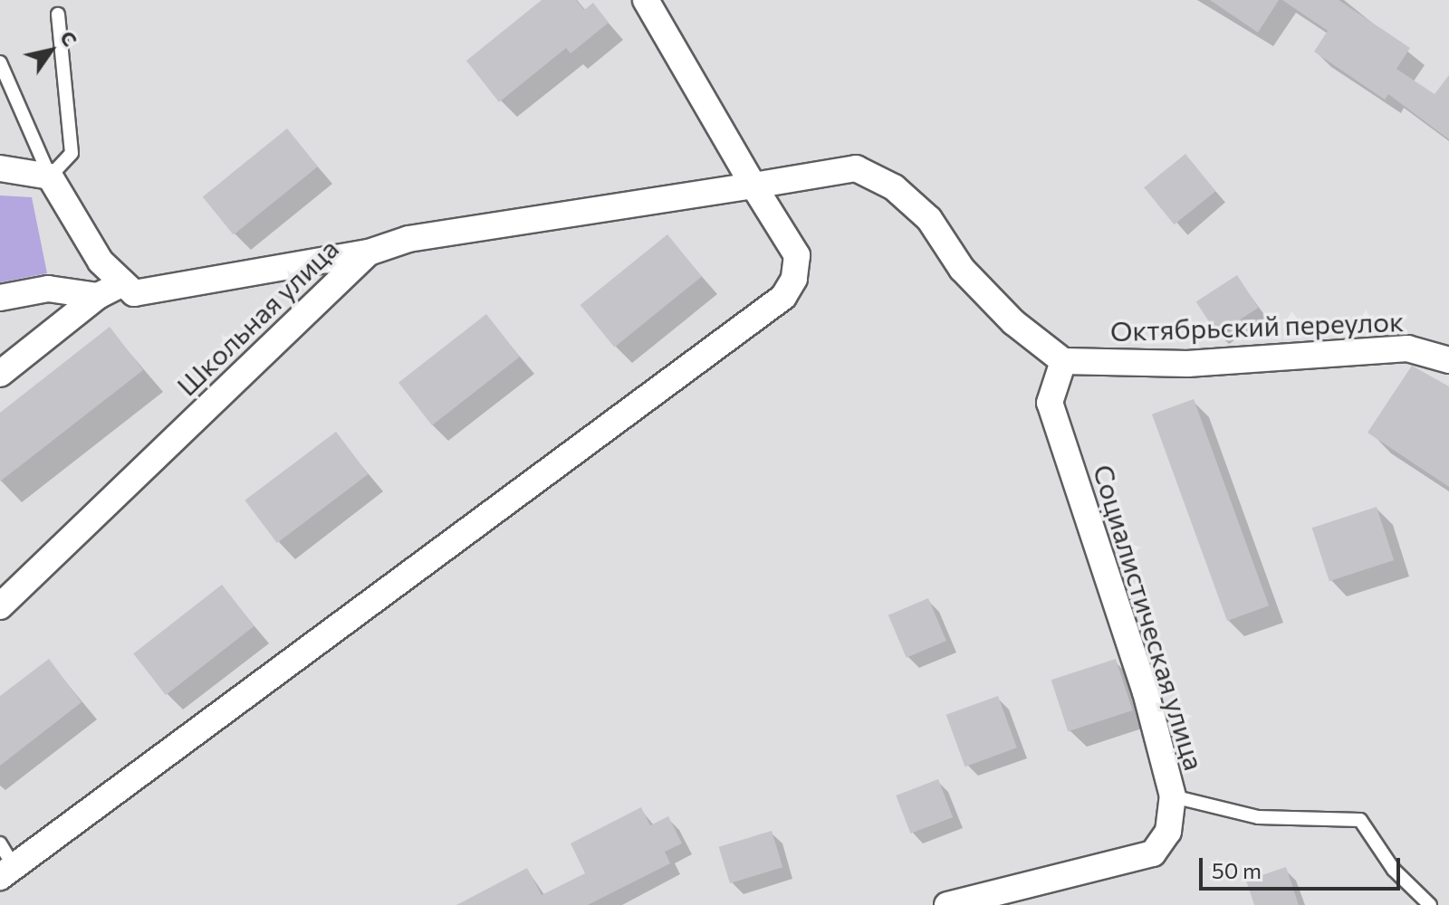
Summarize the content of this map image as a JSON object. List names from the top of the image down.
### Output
{
  "streets": {
    "street": ["Школьная улица", "Октябрьский переулок", "Социалистическая улица"]
  },
  "crossings": [
    ["Октябрьский переулок", "Социалистическая улица"]
  ],
  "scale_bar": "50 m",
  "north": "top right"
}
